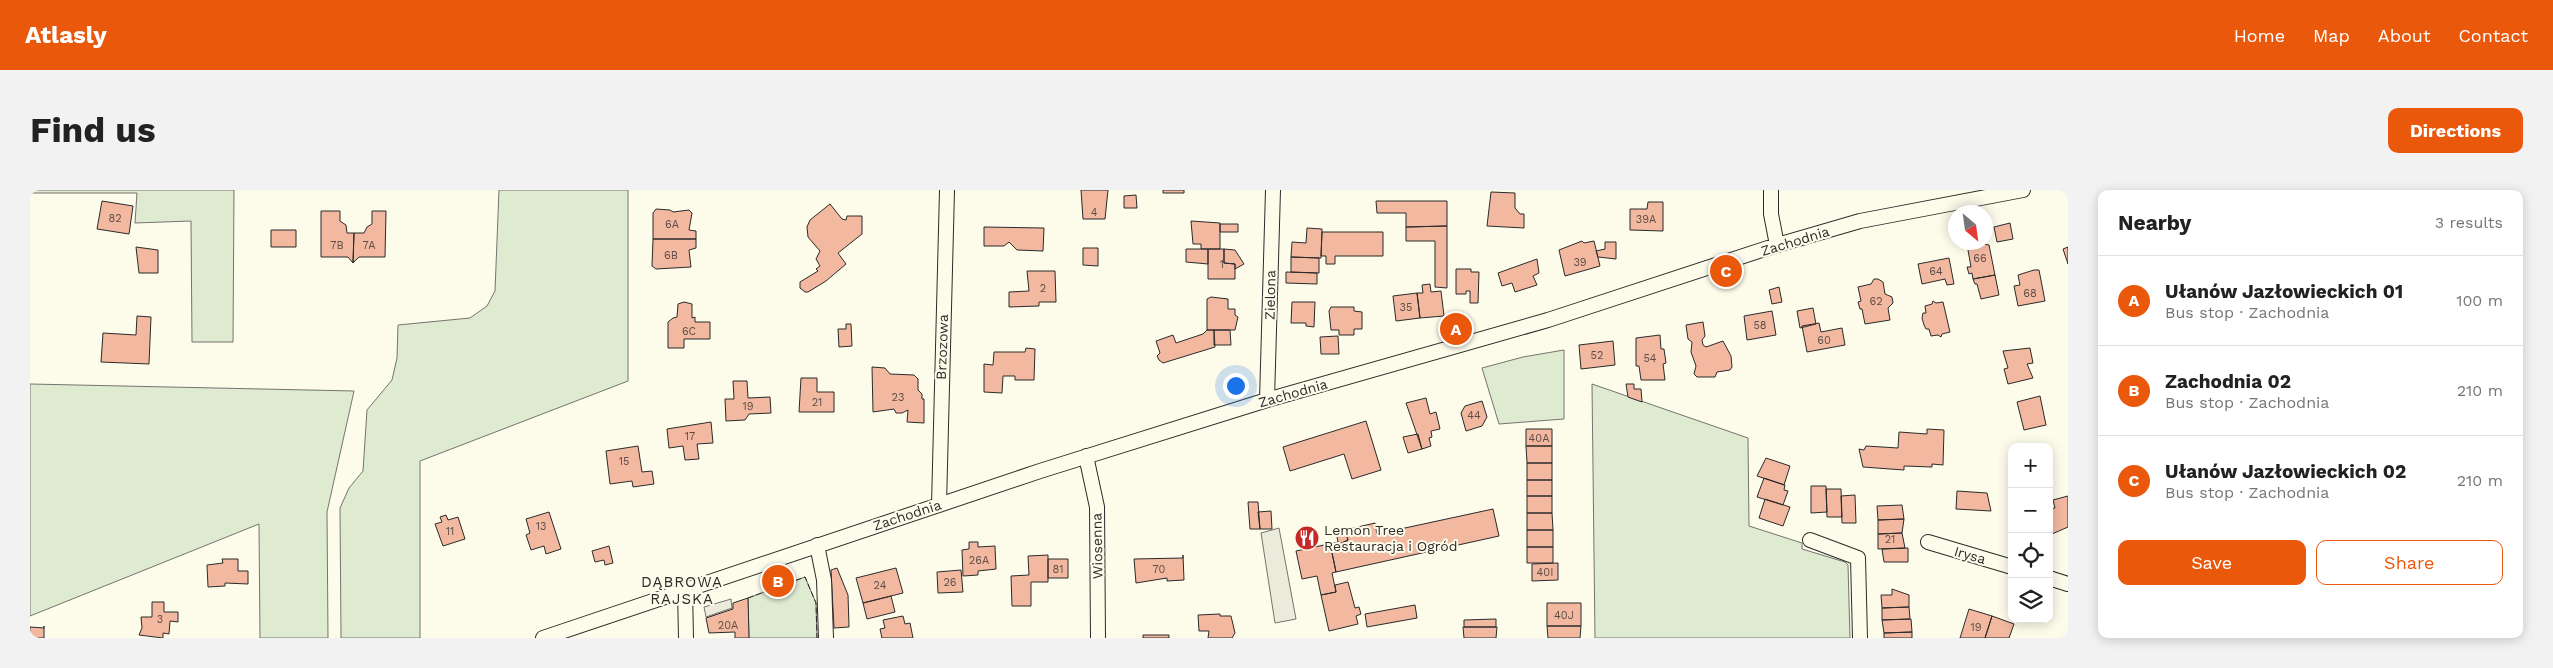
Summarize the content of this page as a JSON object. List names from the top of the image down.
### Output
{
  "streets": {
    "street": [
      "Zachodnia",
      "Zielona",
      "Brzozowa",
      "Wiosenna",
      "Irysa"
    ]
  },
  "crossings": [
    ["Zachodnia", "Zielona"],
    ["Zachodnia", "Brzozowa"],
    ["Zachodnia", "Wiosenna"]
  ],
  "districts": ["DĄBROWA RAJSKA"],
  "places": {
    "restaurant": ["Lemon Tree Restauracja i Ogród"]
  },
  "house_numbers": [
    "4",
    "82",
    "39A",
    "6A",
    "7B",
    "7A",
    "6B",
    "66",
    "39",
    "1",
    "64",
    "2",
    "68",
    "62",
    "35",
    "58",
    "6C",
    "60",
    "52",
    "54",
    "23",
    "21",
    "19",
    "44",
    "17",
    "40A",
    "15",
    "13",
    "11",
    "21",
    "26A",
    "81",
    "70",
    "40I",
    "26",
    "24",
    "40J",
    "3",
    "20A",
    "19"
  ],
  "north": "bottom right",
  "page": {
    "header": "Atlasly",
    "nav": [
      "Home",
      "Map",
      "About",
      "Contact"
    ],
    "buttons": [
      "Directions",
      ["Save", "Share"]
    ],
    "title": "Find us",
    "heading": ["Nearby", "3 results"],
    "pins": ["C", "A", "B"],
    "list": [
      {
        "mark": "A",
        "name": "Ułanów Jazłowieckich 01",
        "note": "Bus stop · Zachodnia",
        "value": "100 m"
      },
      {
        "mark": "B",
        "name": "Zachodnia 02",
        "note": "Bus stop · Zachodnia",
        "value": "210 m"
      },
      {
        "mark": "C",
        "name": "Ułanów Jazłowieckich 02",
        "note": "Bus stop · Zachodnia",
        "value": "210 m"
      }
    ],
    "map_buttons": ["+", "−"]
  }
}
